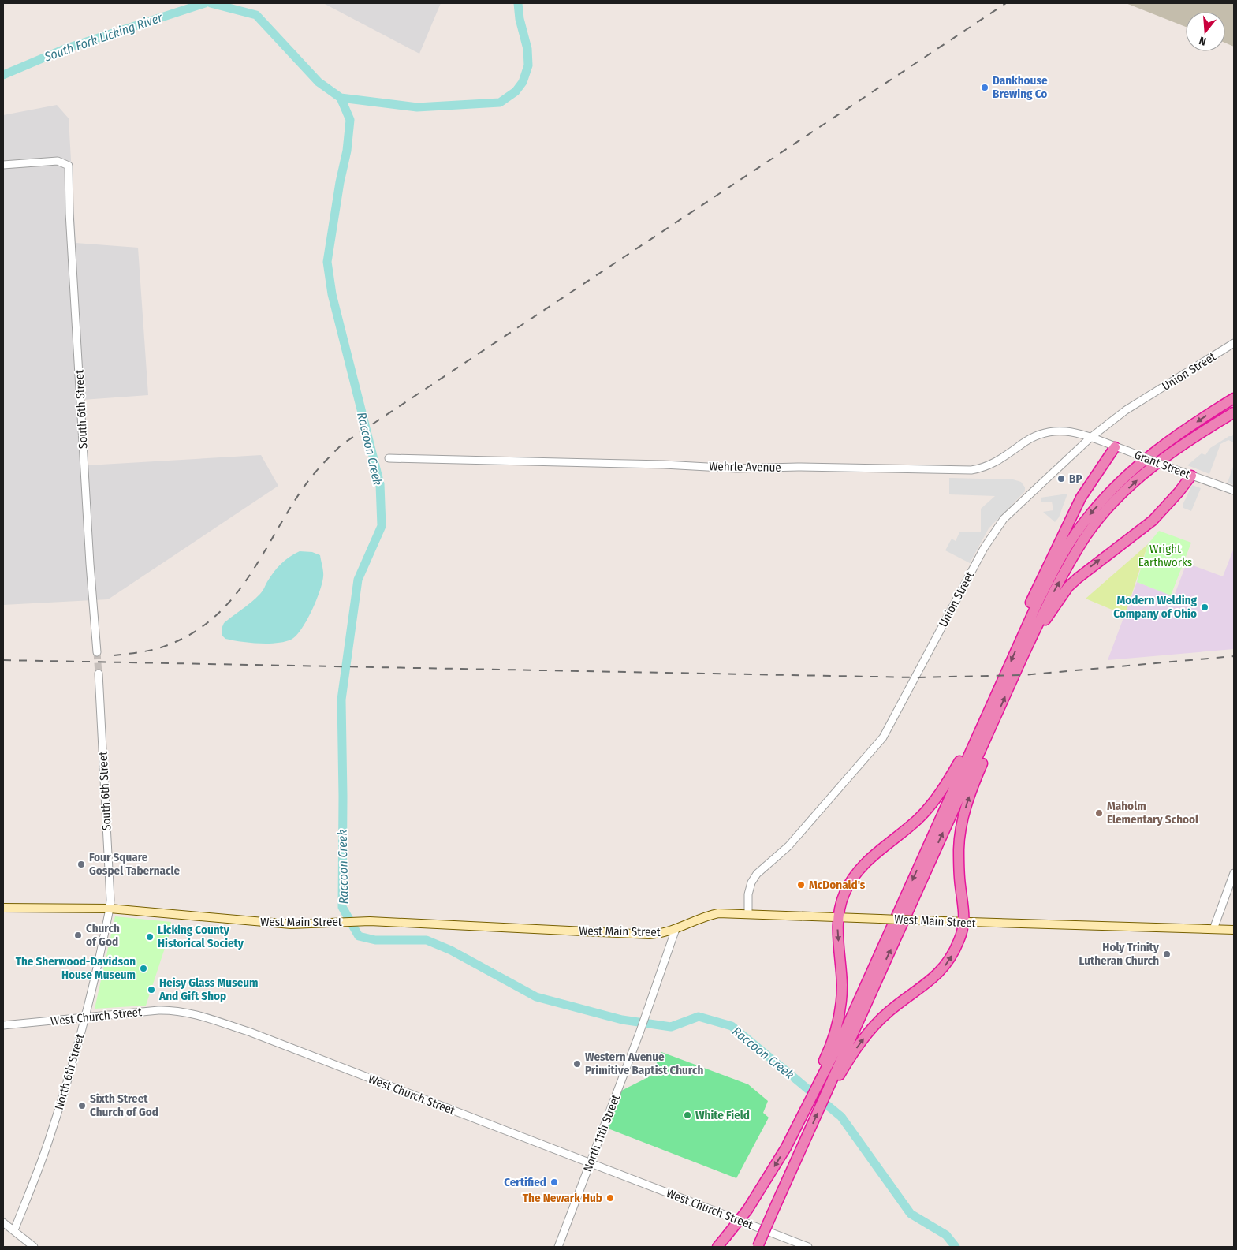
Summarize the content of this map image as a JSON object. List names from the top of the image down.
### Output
{
  "streets": {
    "main road": ["West Main Street"],
    "street": [
      "Union Street",
      "South 6th Street",
      "Grant Street",
      "Wehrle Avenue",
      "West Church Street",
      "North 6th Street",
      "North 11th Street"
    ]
  },
  "crossings": [
    ["Union Street", "Grant Street"],
    ["Union Street", "Wehrle Avenue"],
    ["Union Street", "West Main Street"],
    ["South 6th Street", "West Main Street"],
    ["South 6th Street", "North 6th Street"],
    ["Grant Street", "Wehrle Avenue"],
    ["West Main Street", "North 6th Street"],
    ["West Main Street", "North 11th Street"],
    ["West Church Street", "North 6th Street"],
    ["West Church Street", "North 11th Street"]
  ],
  "water": ["South Fork Licking River", "Raccoon Creek"],
  "parks": ["Wright Earthworks"],
  "places": [
    "Dankhouse Brewing Co",
    "BP",
    "Modern Welding Company of Ohio",
    "Maholm Elementary School",
    "Four Square Gospel Tabernacle",
    "McDonald's",
    "Church of God",
    "Licking County Historical Society",
    "Holy Trinity Lutheran Church",
    "The Sherwood-Davidson House Museum",
    "Heisy Glass Museum And Gift Shop",
    "Western Avenue Primitive Baptist Church",
    "Sixth Street Church of God",
    "White Field",
    "Certified",
    "The Newark Hub"
  ],
  "north": "bottom"
}
